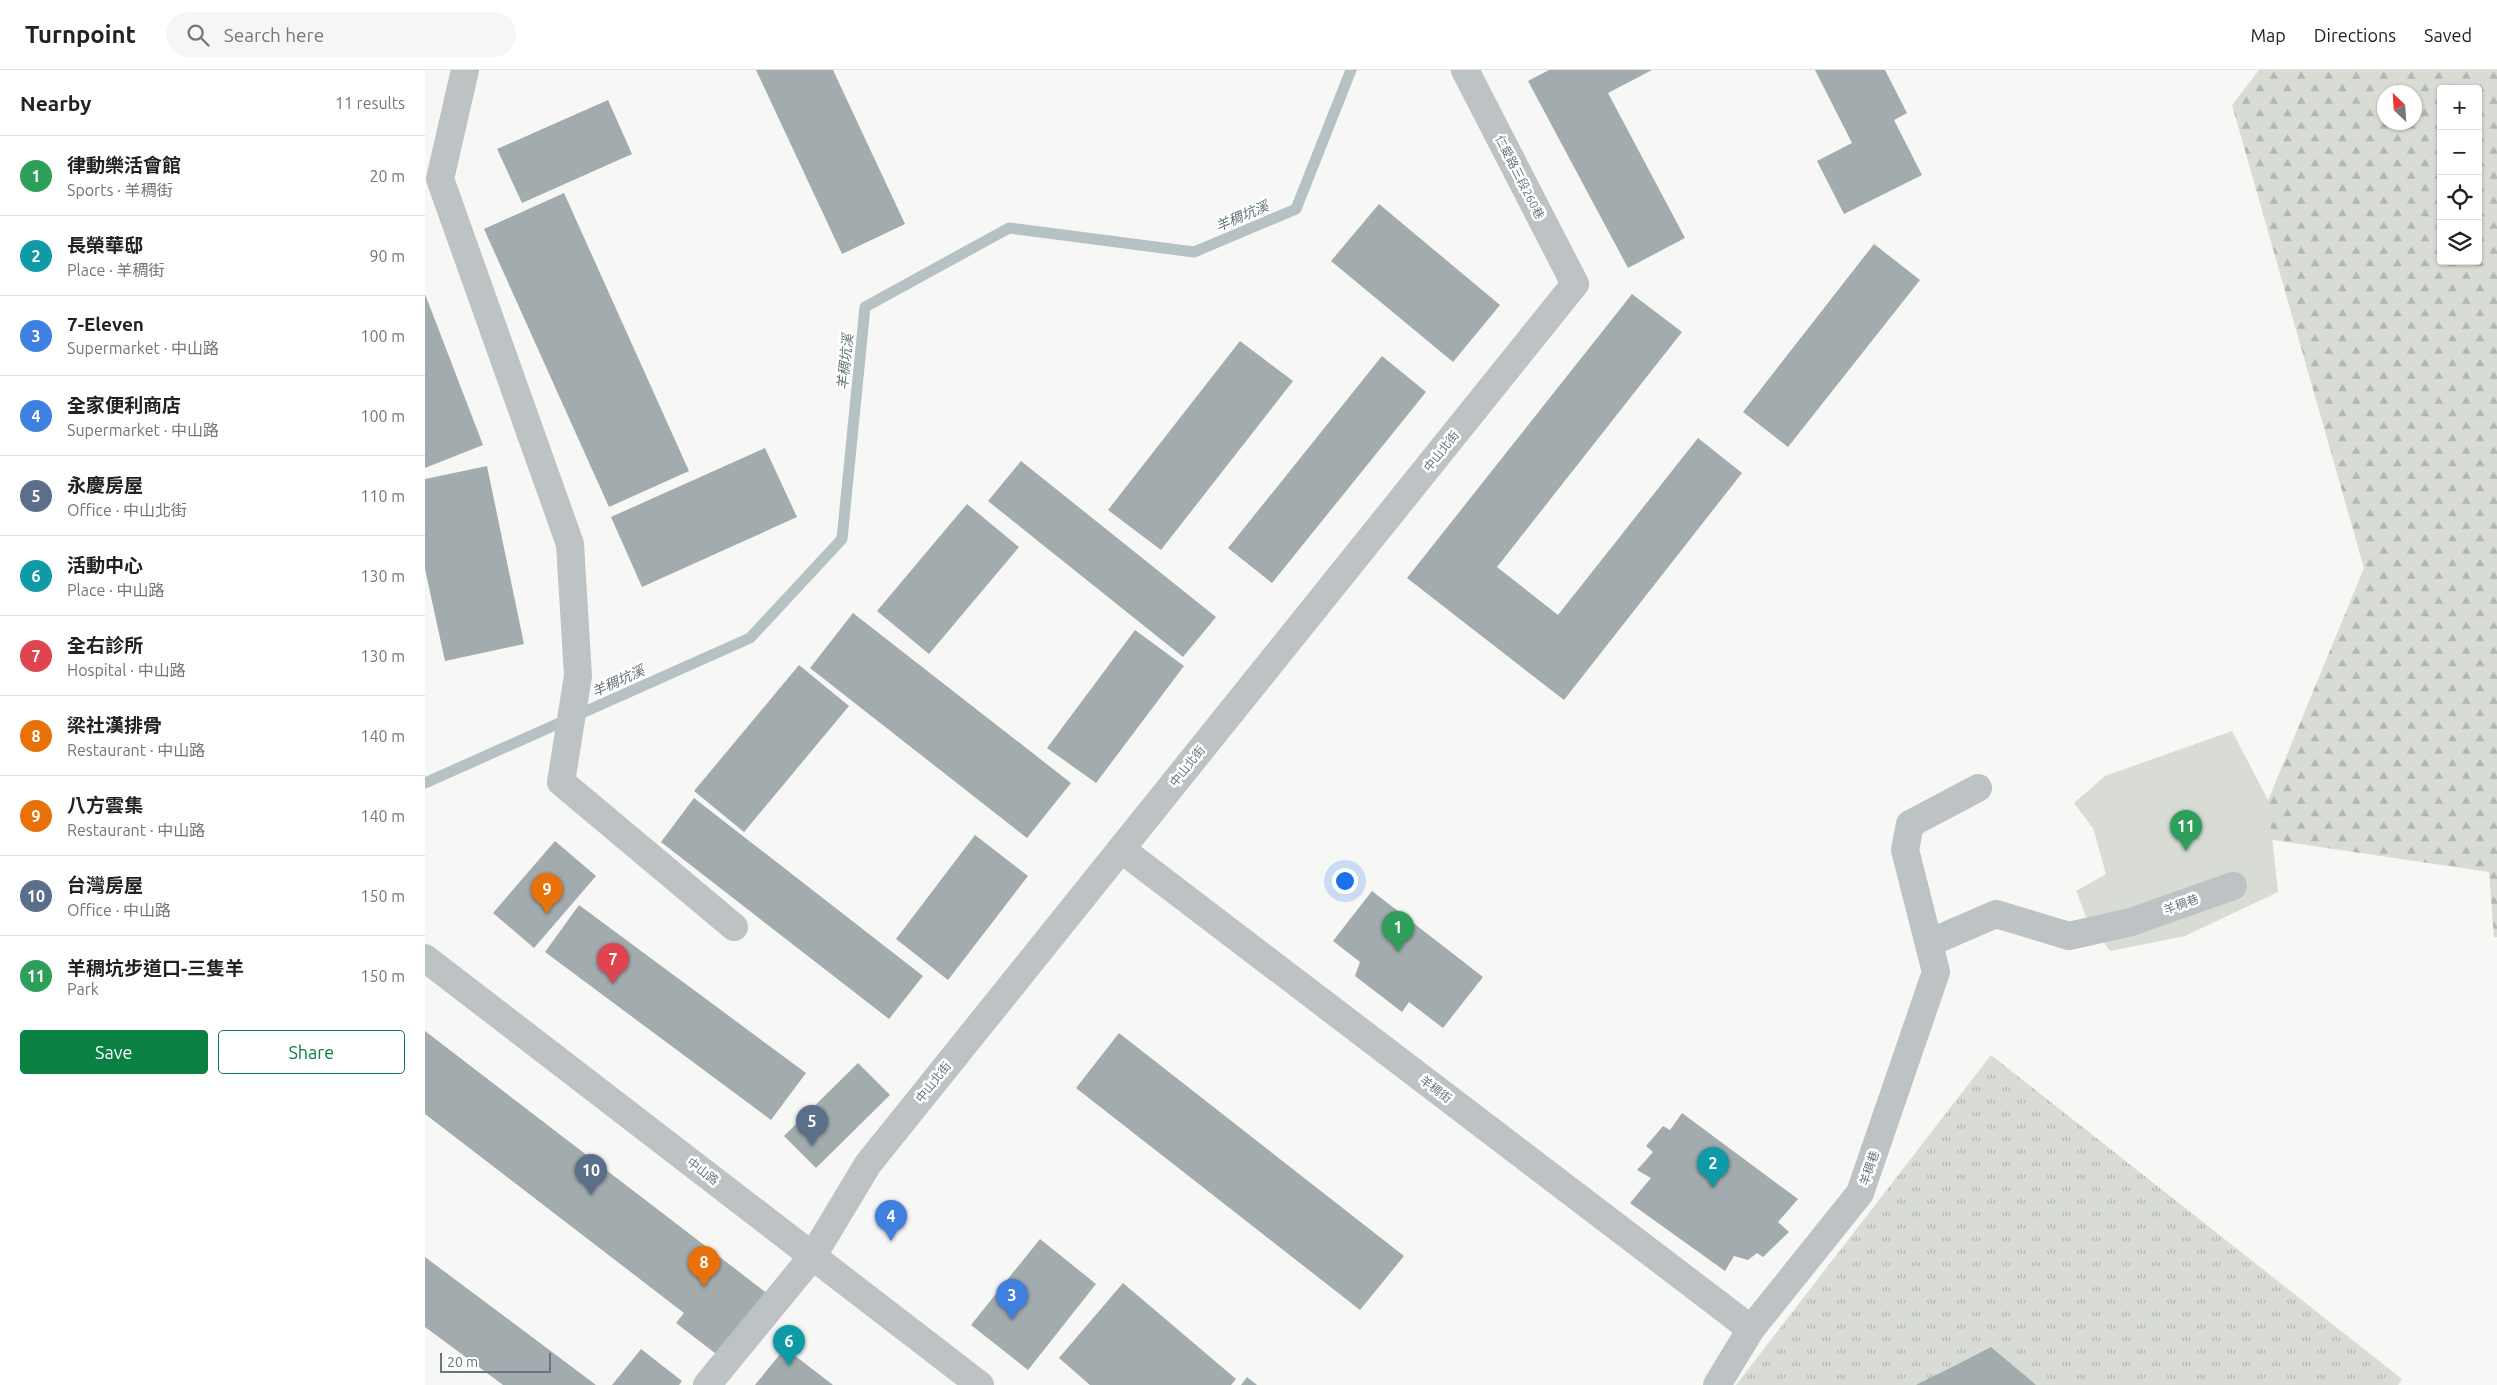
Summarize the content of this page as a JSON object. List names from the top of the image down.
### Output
{
  "streets": {
    "street": [
      "仁愛路三段260巷",
      "中山北街",
      "羊稠巷",
      "羊稠街",
      "中山路"
    ]
  },
  "crossings": [
    ["仁愛路三段260巷", "中山北街"],
    ["中山北街", "羊稠街"],
    ["中山北街", "中山路"],
    ["羊稠巷", "羊稠街"]
  ],
  "water": ["羊稠坑溪"],
  "scale_bar": "20 m",
  "north": "top left",
  "page": {
    "header": "Turnpoint",
    "search": "Search here",
    "nav": ["Map", "Directions", "Saved"],
    "heading": ["Nearby", "11 results"],
    "map_buttons": ["+", "−"],
    "list": [
      {
        "mark": "1",
        "name": "律動樂活會館",
        "note": "Sports · 羊稠街",
        "value": "20 m"
      },
      {
        "mark": "2",
        "name": "長榮華邸",
        "note": "Place · 羊稠街",
        "value": "90 m"
      },
      {
        "mark": "3",
        "name": "7-Eleven",
        "note": "Supermarket · 中山路",
        "value": "100 m"
      },
      {
        "mark": "4",
        "name": "全家便利商店",
        "note": "Supermarket · 中山路",
        "value": "100 m"
      },
      {
        "mark": "5",
        "name": "永慶房屋",
        "note": "Office · 中山北街",
        "value": "110 m"
      },
      {
        "mark": "6",
        "name": "活動中心",
        "note": "Place · 中山路",
        "value": "130 m"
      },
      {
        "mark": "7",
        "name": "全右診所",
        "note": "Hospital · 中山路",
        "value": "130 m"
      },
      {
        "mark": "8",
        "name": "梁社漢排骨",
        "note": "Restaurant · 中山路",
        "value": "140 m"
      },
      {
        "mark": "9",
        "name": "八方雲集",
        "note": "Restaurant · 中山路",
        "value": "140 m"
      },
      {
        "mark": "10",
        "name": "台灣房屋",
        "note": "Office · 中山路",
        "value": "150 m"
      },
      {
        "mark": "11",
        "name": "羊稠坑步道口-三隻羊",
        "note": "Park",
        "value": "150 m"
      }
    ],
    "pins": [
      "11",
      "9",
      "1",
      "7",
      "5",
      "2",
      "10",
      "4",
      "8",
      "3",
      "6"
    ],
    "buttons": ["Save", "Share"],
    "scale": "20 m"
  }
}
